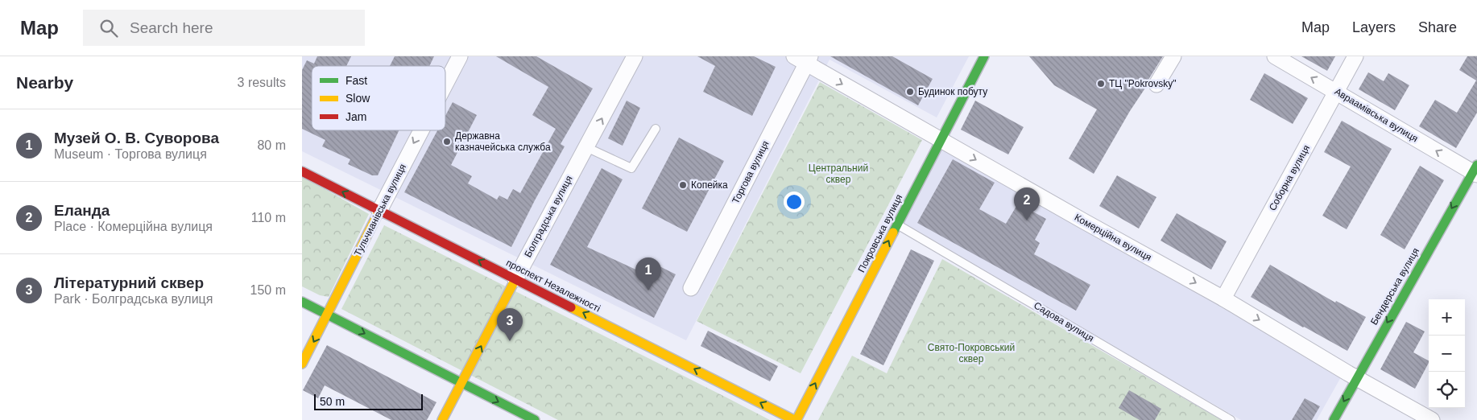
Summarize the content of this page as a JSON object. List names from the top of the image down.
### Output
{
  "streets": {
    "main road": [
      "Тульчианівська вулиця",
      "Болградська вулиця",
      "Покровська вулиця",
      "проспект Незалежності",
      "Бендерська вулиця"
    ],
    "street": [
      "Авраамівська вулиця",
      "Торгова вулиця",
      "Соборна вулиця",
      "Комерційна вулиця"
    ],
    "lane": ["Садова вулиця"]
  },
  "crossings": [
    ["Авраамівська вулиця", "Соборна вулиця"],
    ["Авраамівська вулиця", "Бендерська вулиця"],
    ["Торгова вулиця", "Комерційна вулиця"],
    ["Соборна вулиця", "Комерційна вулиця"],
    ["Тульчианівська вулиця", "проспект Незалежності"],
    ["Болградська вулиця", "проспект Незалежності"],
    ["Покровська вулиця", "Комерційна вулиця"],
    ["Покровська вулиця", "проспект Незалежності"],
    ["Покровська вулиця", "Садова вулиця"],
    ["Комерційна вулиця", "Бендерська вулиця"]
  ],
  "one_way": [
    "Авраамівська вулиця",
    "Тульчианівська вулиця",
    "Болградська вулиця",
    "Покровська вулиця",
    "Комерційна вулиця",
    "проспект Незалежності",
    "Бендерська вулиця"
  ],
  "parks": ["Центральний сквер", "Свято-Покровський сквер"],
  "places": [
    "ТЦ \"Pokrovsky\"",
    "Будинок побуту",
    "Державна казначейська служба",
    "Копейка"
  ],
  "legend": ["Fast", "Slow", "Jam"],
  "scale_bar": "50 m",
  "page": {
    "header": "Map",
    "search": "Search here",
    "nav": ["Map", "Layers", "Share"],
    "heading": ["Nearby", "3 results"],
    "list": [
      {
        "mark": "1",
        "name": "Музей О. В. Суворова",
        "note": "Museum · Торгова вулиця",
        "value": "80 m"
      },
      {
        "mark": "2",
        "name": "Еланда",
        "note": "Place · Комерційна вулиця",
        "value": "110 m"
      },
      {
        "mark": "3",
        "name": "Літературний сквер",
        "note": "Park · Болградська вулиця",
        "value": "150 m"
      }
    ],
    "pins": ["2", "1", "3"],
    "map_buttons": ["+", "−"],
    "scale": "50 m"
  }
}
